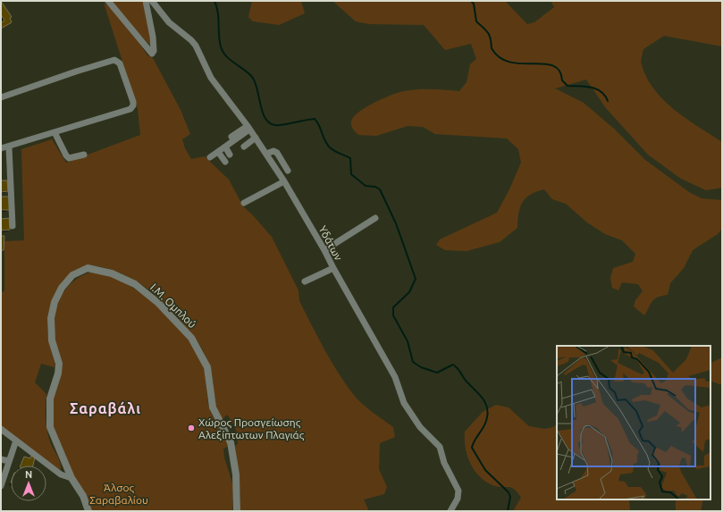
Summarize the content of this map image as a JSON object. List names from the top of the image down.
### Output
{
  "streets": {
    "street": ["Υδάτων", "Ι.Μ. Ομπλού"]
  },
  "districts": ["Σαραβάλι"],
  "parks": ["Άλσος Σαραβαλίου"],
  "places": ["Χώρος Προσγείωσης Αλεξίπτωτων Πλαγιάς"],
  "north": "top"
}
